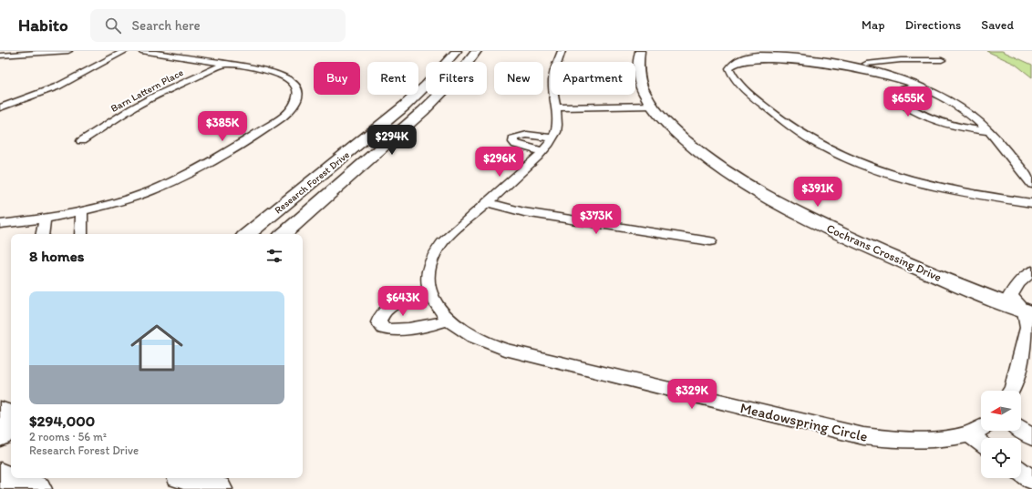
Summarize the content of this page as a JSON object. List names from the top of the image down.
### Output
{
  "streets": {
    "main road": ["Research Forest Drive", "Cochrans Crossing Drive"],
    "street": ["Barn Lattern Place", "Meadowspring Circle"]
  },
  "north": "left",
  "page": {
    "header": "Habito",
    "search": "Search here",
    "nav": ["Map", "Directions", "Saved"],
    "chip": [
      "Buy",
      "Rent",
      "Filters",
      "New",
      "Apartment"
    ],
    "price": [
      "$655K",
      "$385K",
      "$294K",
      "$296K",
      "$391K",
      "$373K",
      "$643K",
      "$329K"
    ],
    "heading": "8 homes",
    "list": [
      {
        "name": "$294,000",
        "note": "2 rooms · 56 m² · Research Forest Drive"
      }
    ]
  }
}
